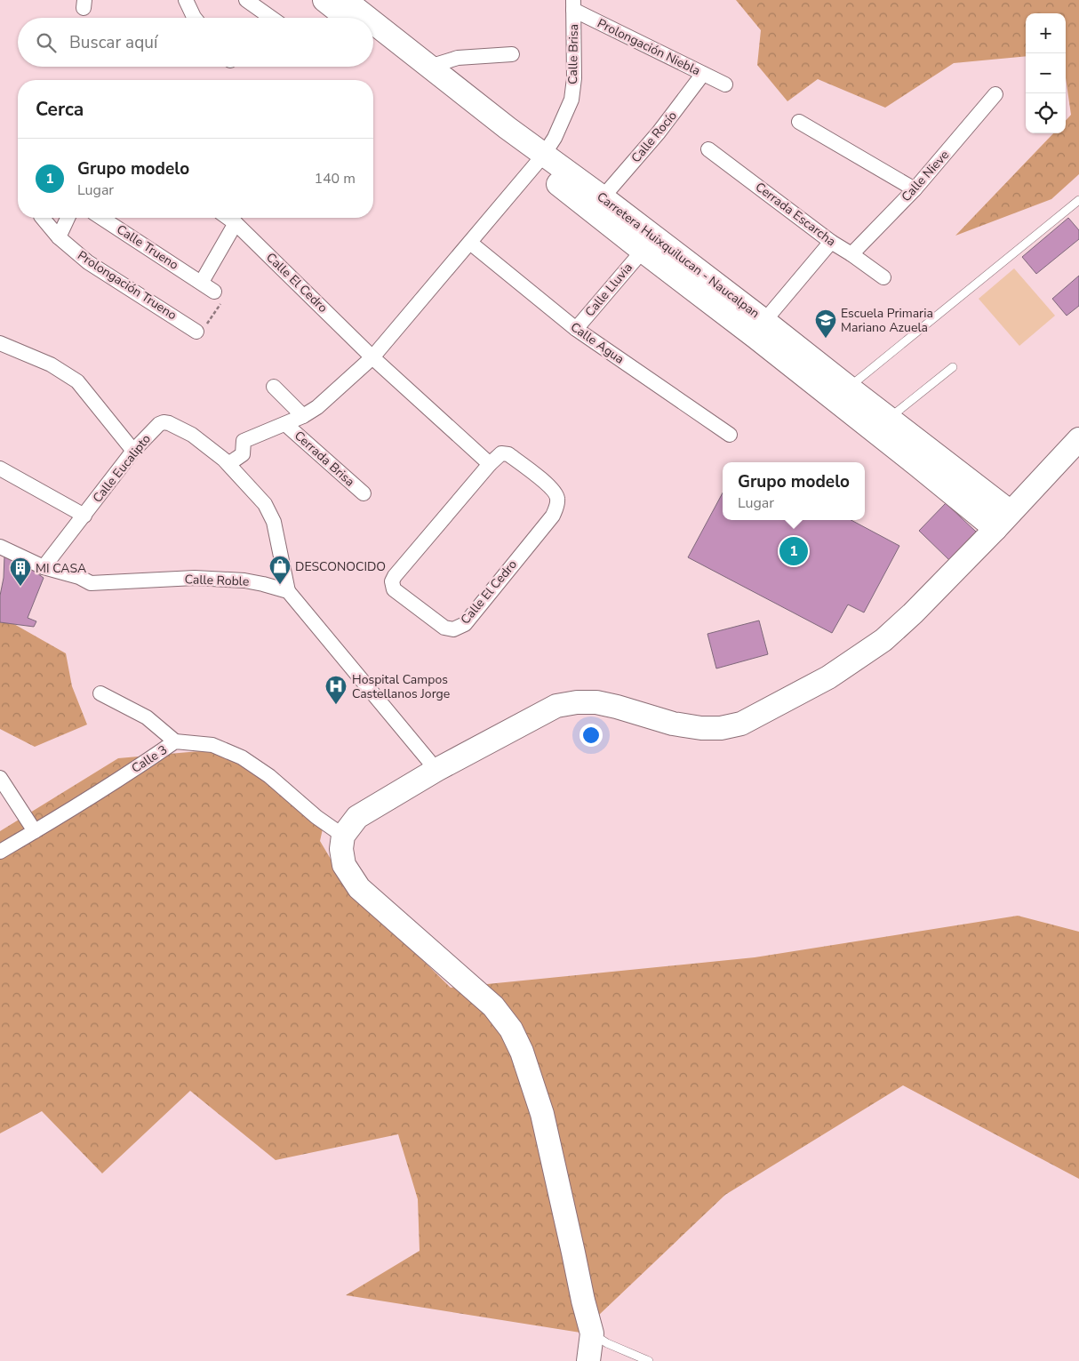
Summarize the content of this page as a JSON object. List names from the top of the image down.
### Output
{
  "streets": {
    "main road": ["Carretera Huixquilucan - Naucalpan"],
    "street": [
      "Prolongación Niebla",
      "Calle Brisa",
      "Calle Rocío",
      "Calle Nieve",
      "Cerrada Escarcha",
      "Calle Trueno",
      "Calle El Cedro",
      "Prolongación Trueno",
      "Calle Lluvia",
      "Calle Agua",
      "Cerrada Brisa",
      "Calle Eucalipto",
      "Calle Roble",
      "Calle 3"
    ]
  },
  "crossings": [
    ["Prolongación Niebla", "Calle Brisa"],
    ["Prolongación Niebla", "Calle Rocío"],
    ["Calle Brisa", "Carretera Huixquilucan - Naucalpan"],
    ["Calle Brisa", "Calle El Cedro"],
    ["Calle Brisa", "Calle Agua"],
    ["Calle Brisa", "Cerrada Brisa"],
    ["Calle Brisa", "Calle Eucalipto"],
    ["Calle Rocío", "Carretera Huixquilucan - Naucalpan"],
    ["Calle Nieve", "Cerrada Escarcha"],
    ["Carretera Huixquilucan - Naucalpan", "Calle Lluvia"],
    ["Calle Lluvia", "Calle Agua"],
    ["Calle Eucalipto", "Calle Roble"]
  ],
  "places": {
    "school or university": ["Escuela Primaria Mariano Azuela"],
    "shop": ["DESCONOCIDO"],
    "building": ["MI CASA"],
    "hospital": ["Hospital Campos Castellanos Jorge"]
  },
  "page": {
    "map_buttons": ["+", "−"],
    "search": "Buscar aquí",
    "heading": "Cerca",
    "list": [
      {
        "mark": "1",
        "name": "Grupo modelo",
        "note": "Lugar",
        "value": "140 m"
      }
    ],
    "popup": ["Grupo modelo", "Lugar"],
    "pins": "1"
  }
}
